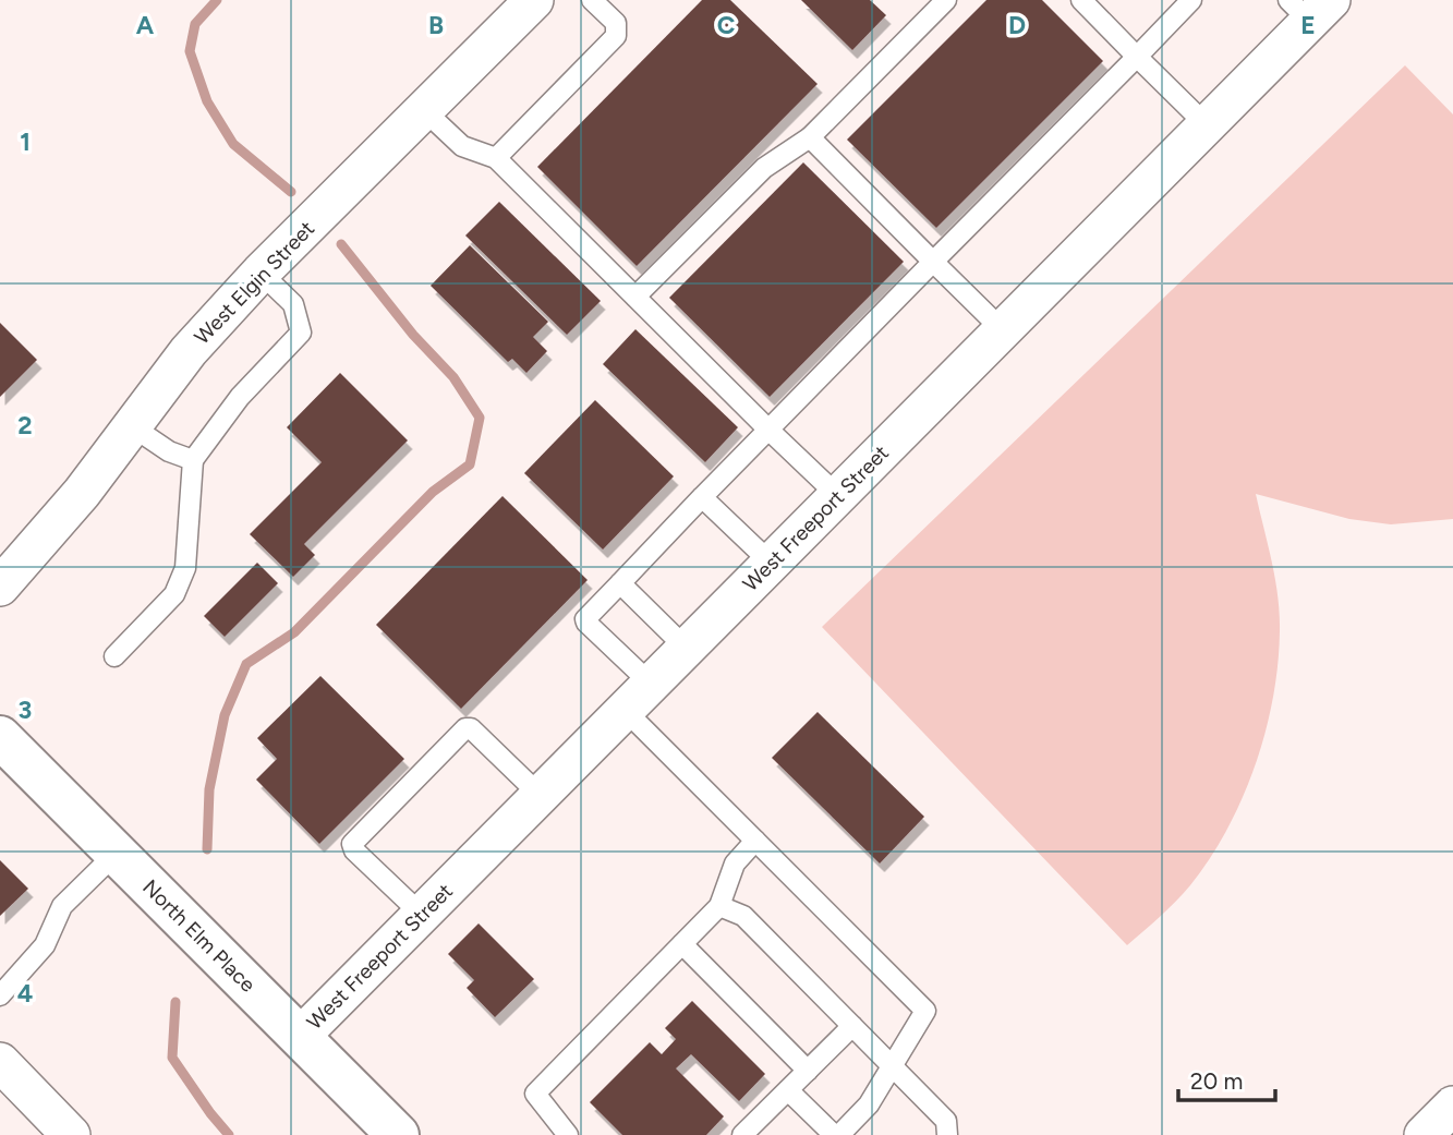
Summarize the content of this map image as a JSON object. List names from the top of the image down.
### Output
{
  "streets": {
    "main road": ["North Elm Place"],
    "street": ["West Elgin Street", "West Freeport Street"]
  },
  "crossings": [
    ["West Freeport Street", "North Elm Place"]
  ],
  "scale_bar": "20 m",
  "grid": {
    "columns": [
      "A",
      "B",
      "C",
      "D",
      "E"
    ],
    "rows": [
      "1",
      "2",
      "3",
      "4"
    ]
  }
}
